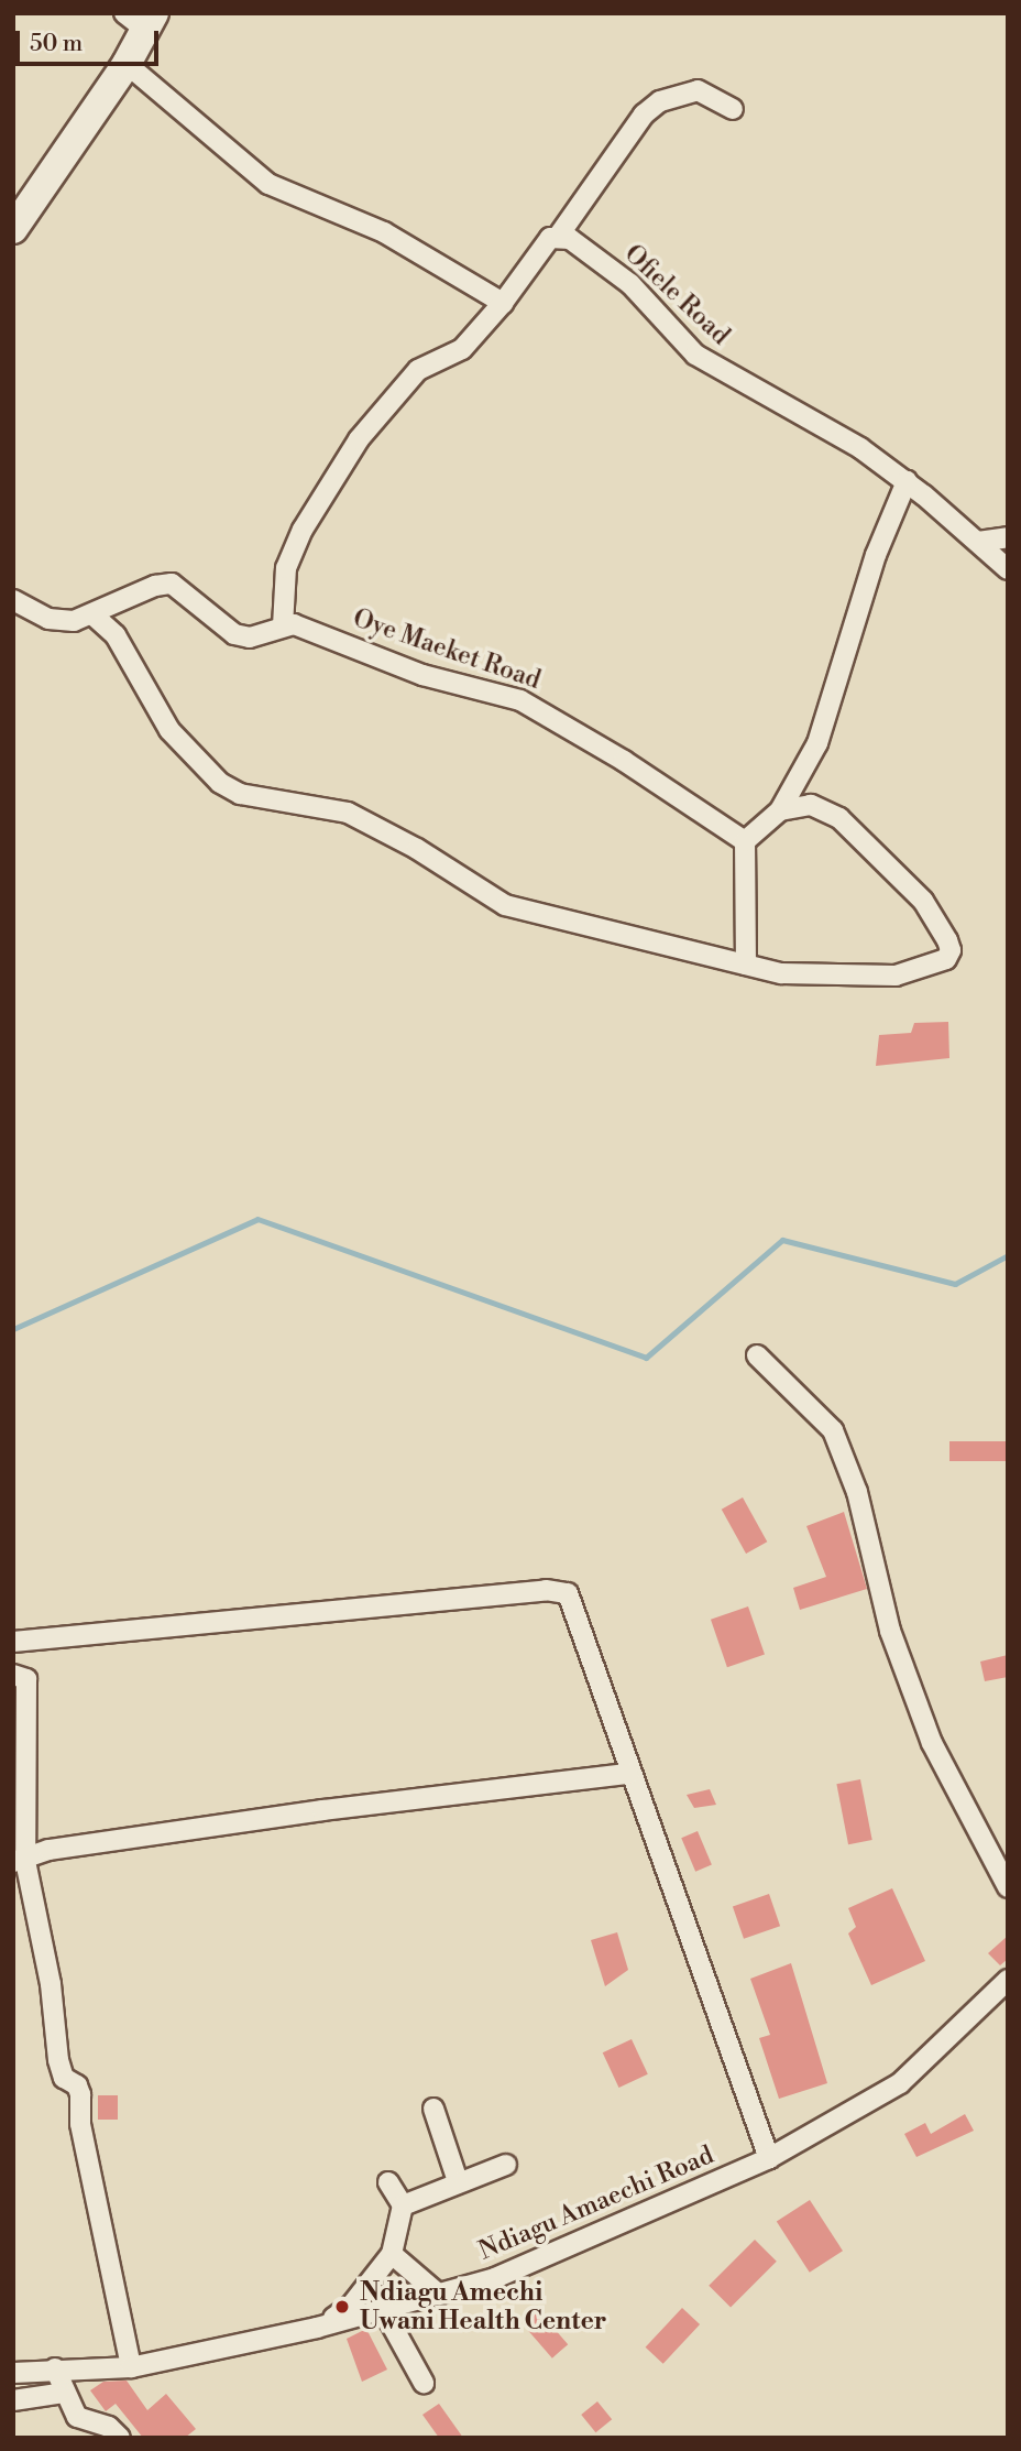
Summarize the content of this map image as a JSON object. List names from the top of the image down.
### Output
{
  "streets": {
    "street": ["Ofiele Road", "Oye Maeket Road", "Ndiagu Amaechi Road"]
  },
  "places": ["Ndiagu Amechi Uwani Health Center"],
  "scale_bar": "50 m"
}
